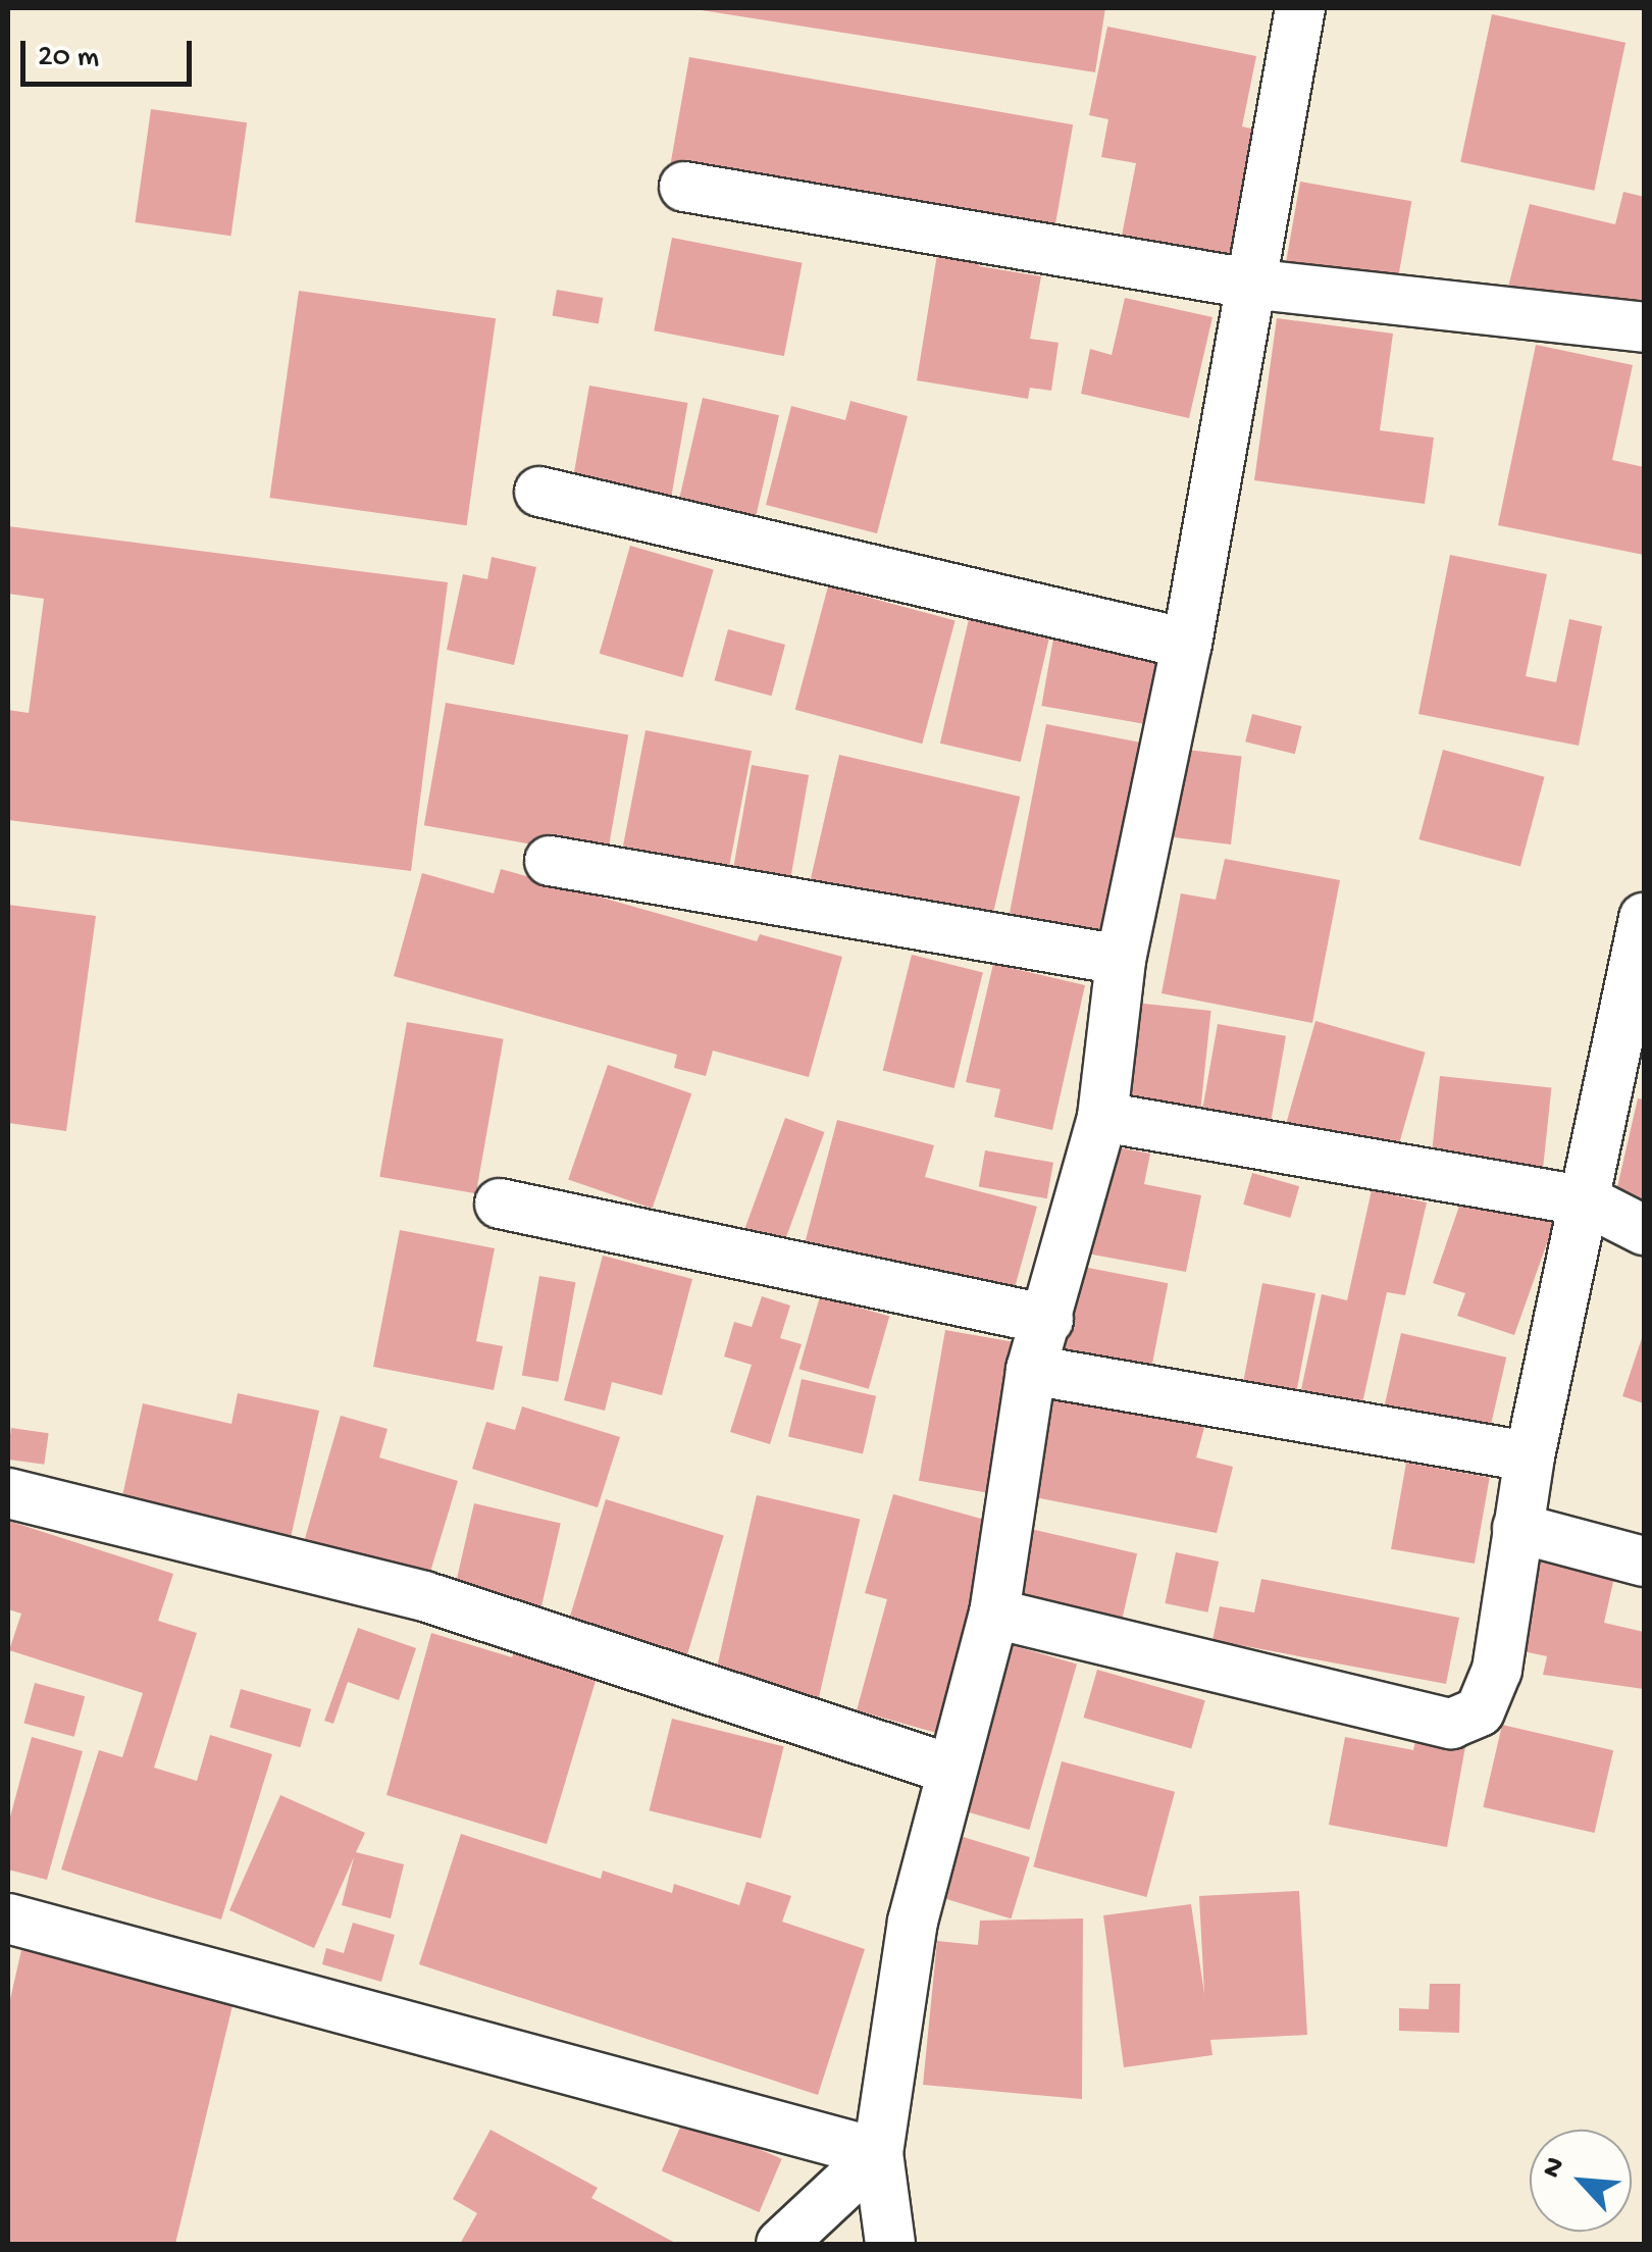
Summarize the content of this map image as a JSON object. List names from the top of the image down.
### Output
{
  "scale_bar": "20 m",
  "north": "top left"
}
